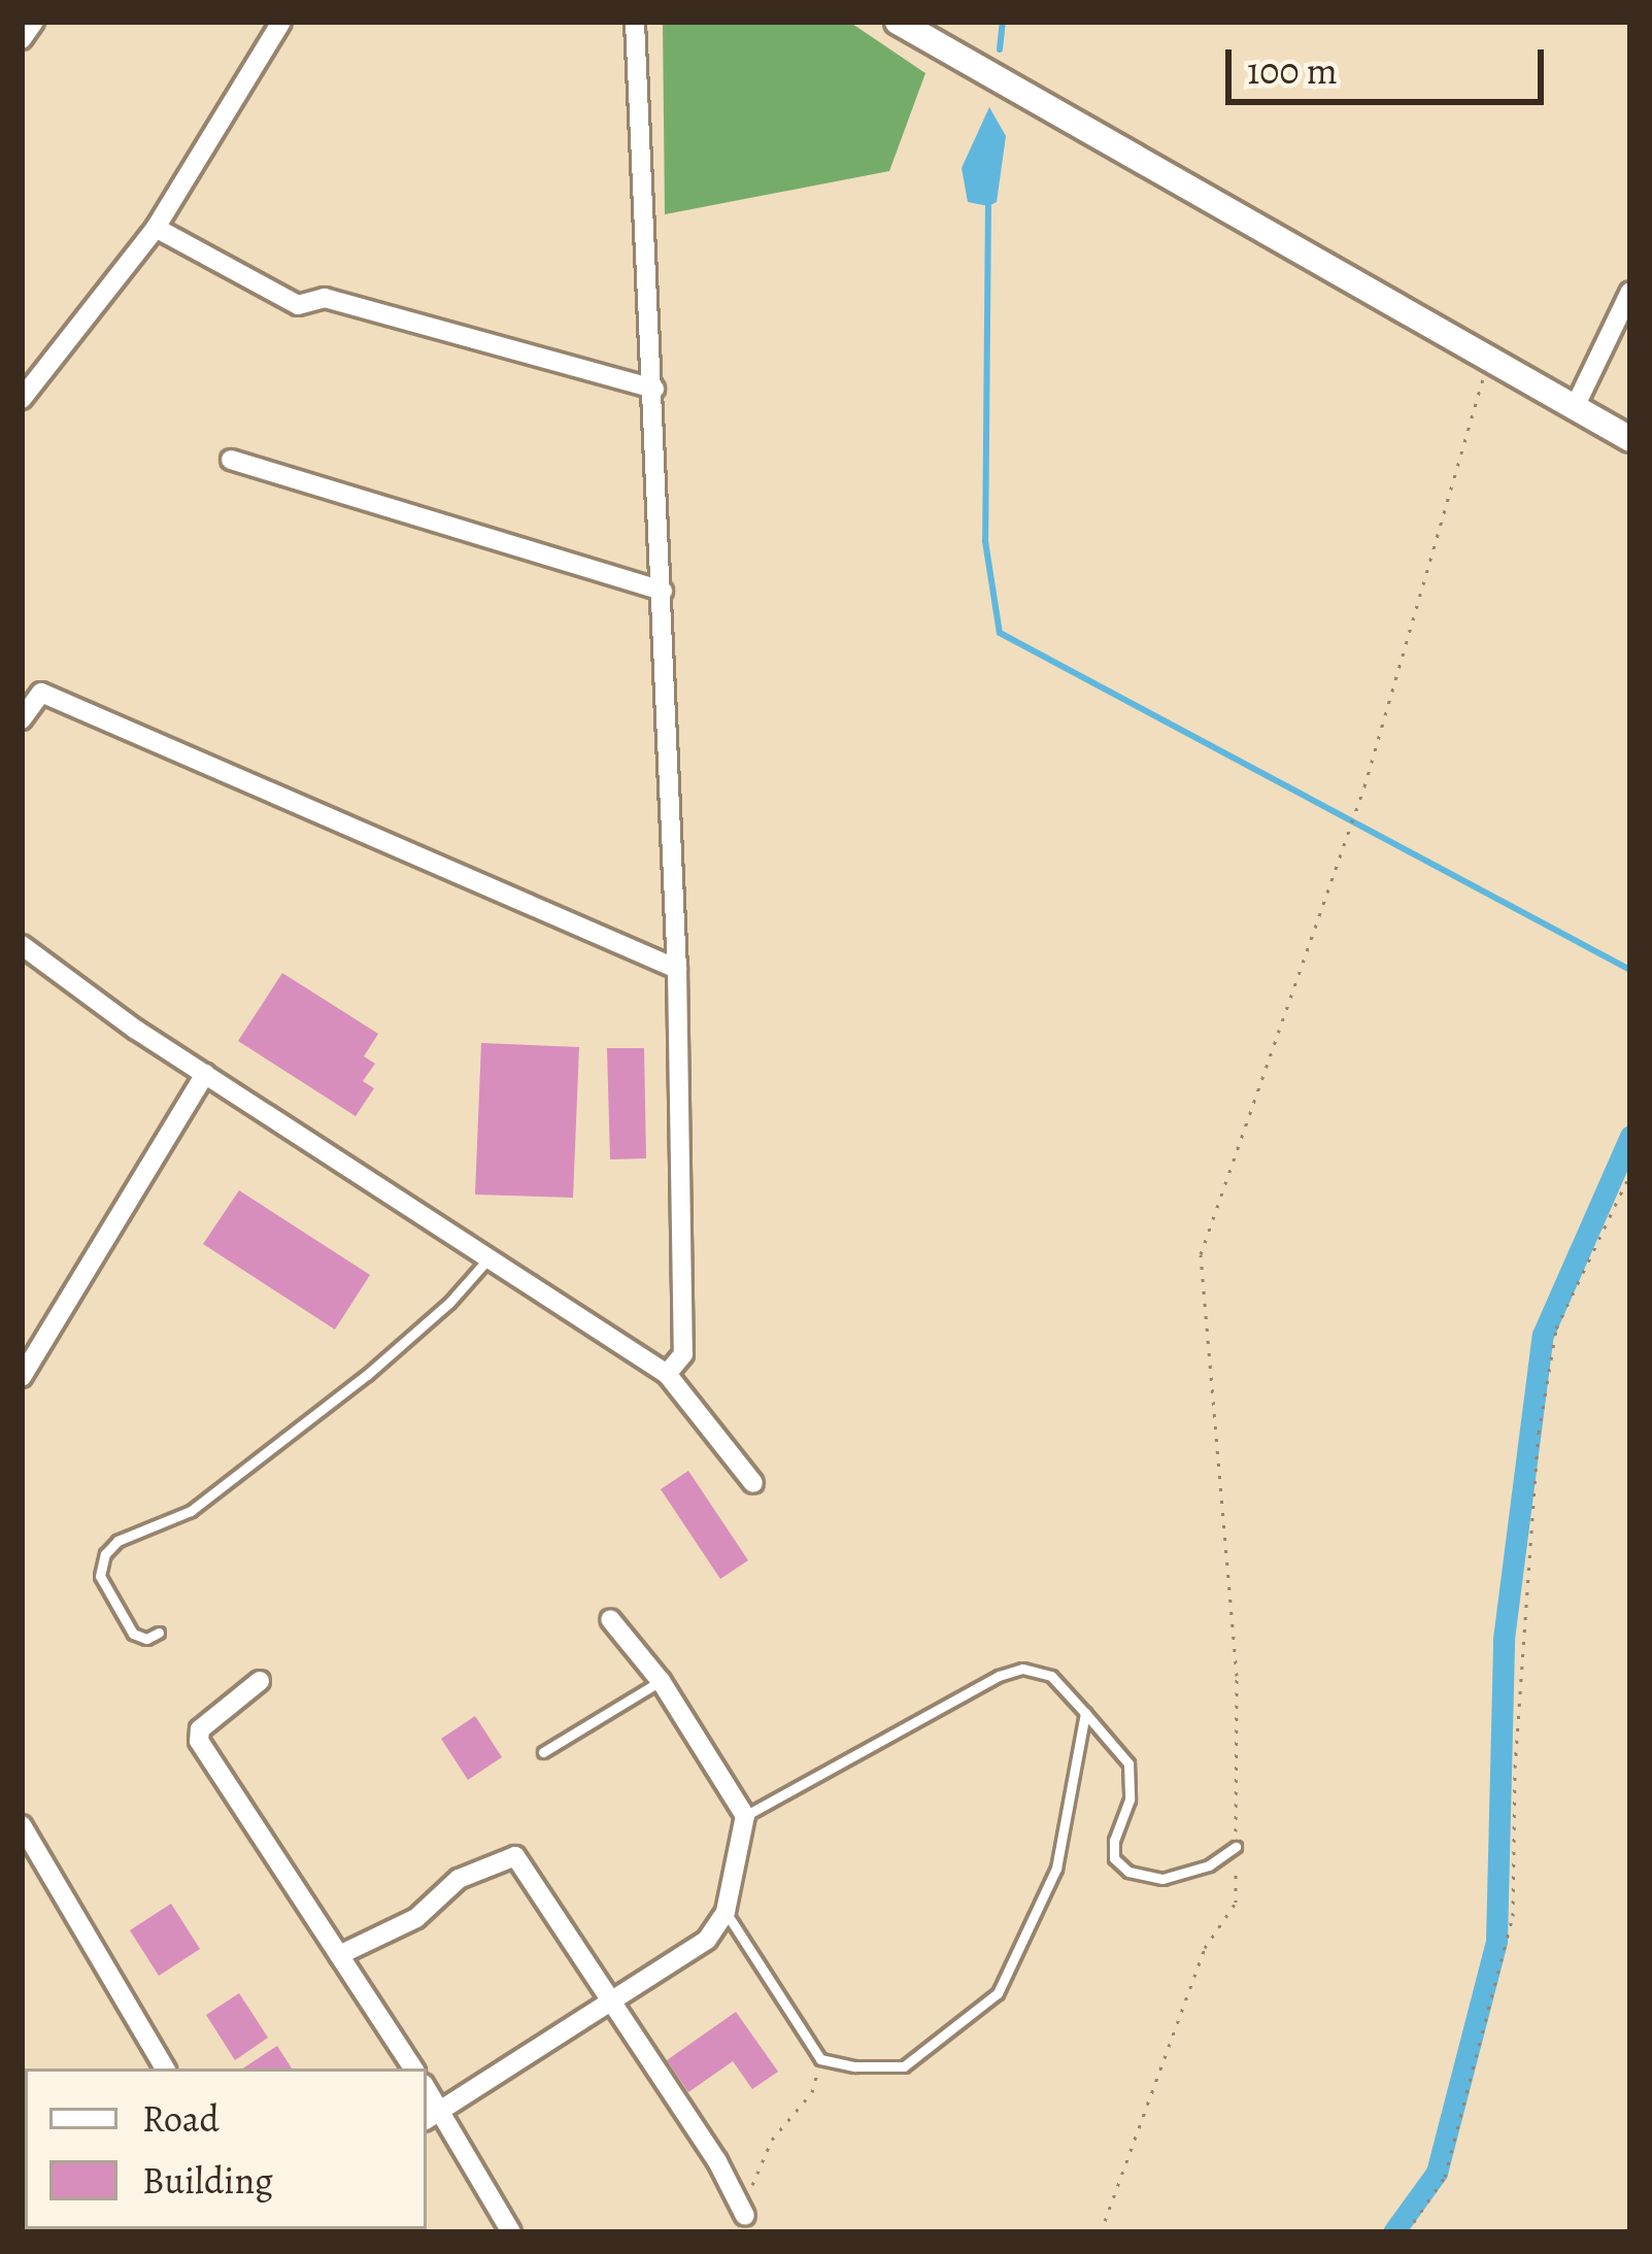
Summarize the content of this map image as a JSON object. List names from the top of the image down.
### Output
{
  "legend": ["Road", "Building"],
  "scale_bar": "100 m"
}
